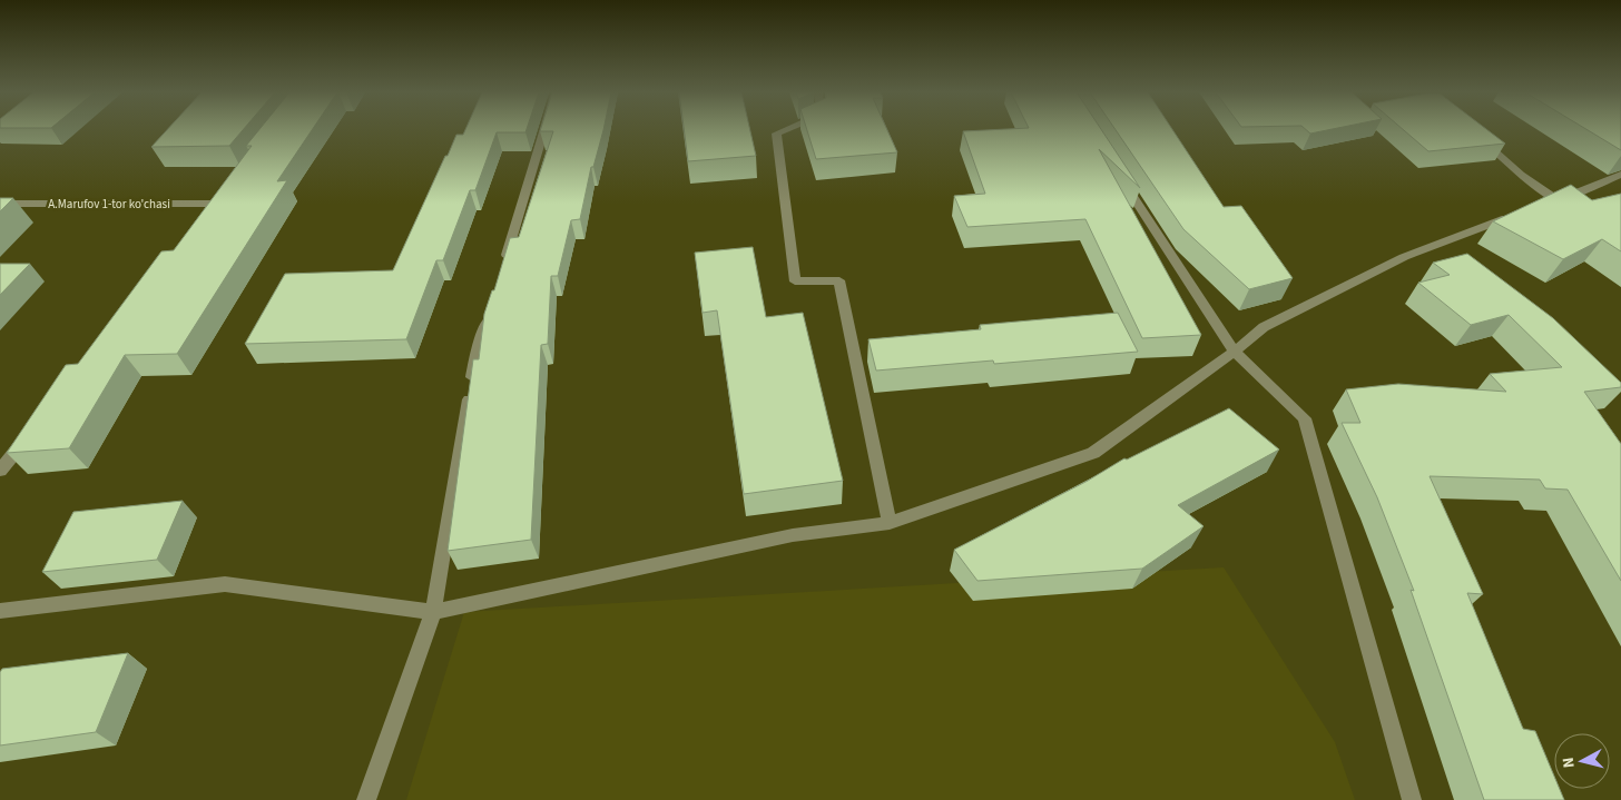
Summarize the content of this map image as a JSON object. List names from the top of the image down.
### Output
{
  "streets": {
    "street": ["A.Marufov 1-tor ko'chasi"]
  },
  "north": "left"
}
